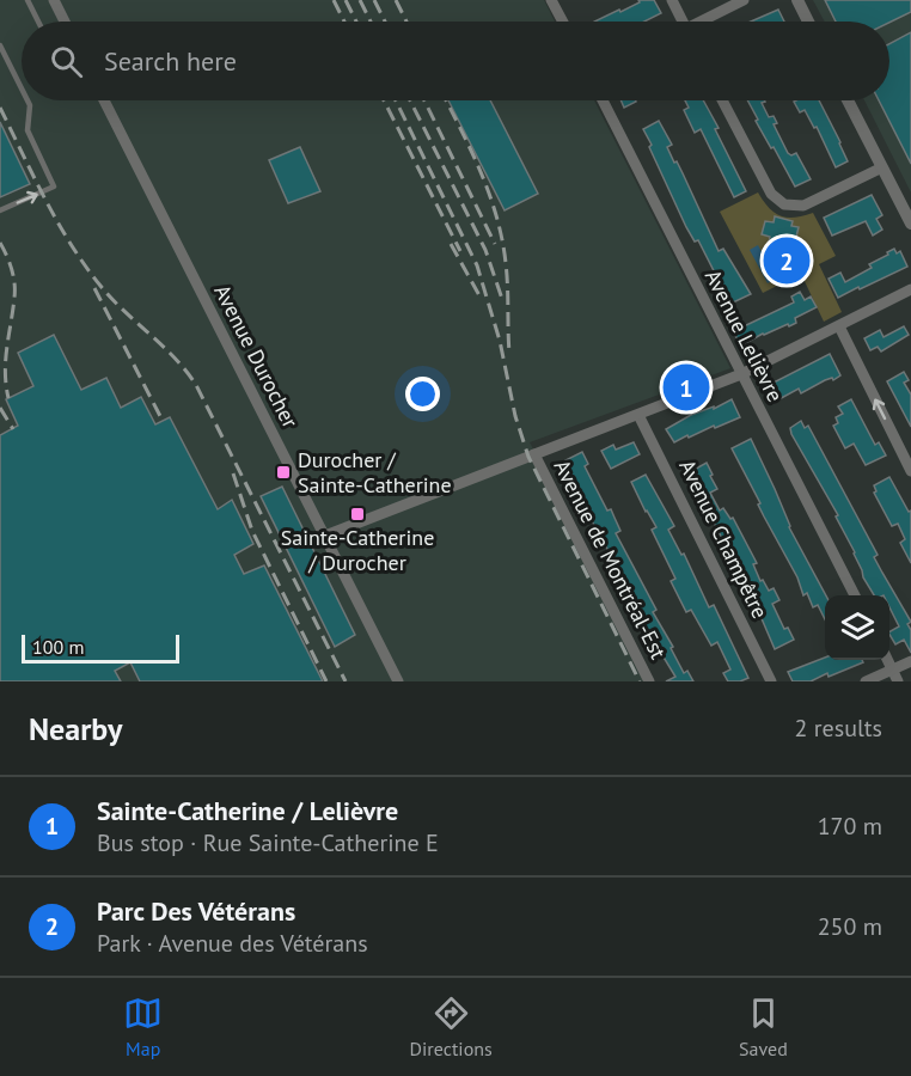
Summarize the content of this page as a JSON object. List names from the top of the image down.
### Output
{
  "streets": {
    "street": [
      "Avenue Lelièvre",
      "Avenue Durocher",
      "Avenue Champêtre",
      "Avenue de Montréal-Est"
    ]
  },
  "places": {
    "transit": ["Durocher / Sainte-Catherine", "Sainte-Catherine / Durocher"]
  },
  "scale_bar": "100 m",
  "page": {
    "search": "Search here",
    "pins": ["2", "1"],
    "scale": "100 m",
    "heading": ["Nearby", "2 results"],
    "list": [
      {
        "mark": "1",
        "name": "Sainte-Catherine / Lelièvre",
        "note": "Bus stop · Rue Sainte-Catherine E",
        "value": "170 m"
      },
      {
        "mark": "2",
        "name": "Parc Des Vétérans",
        "note": "Park · Avenue des Vétérans",
        "value": "250 m"
      }
    ],
    "nav": ["Map", "Directions", "Saved"]
  }
}
